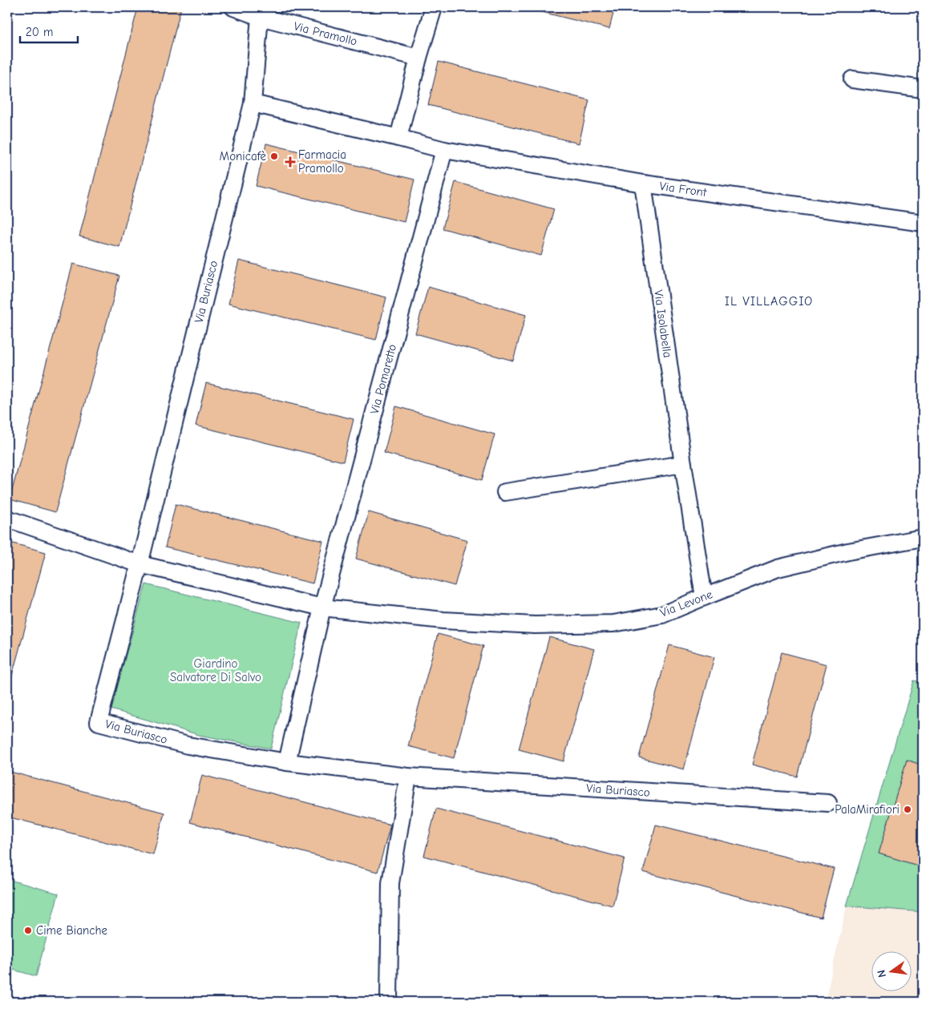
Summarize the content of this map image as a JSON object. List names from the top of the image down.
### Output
{
  "streets": {
    "street": [
      "Via Pramollo",
      "Via Front",
      "Via Buriasco",
      "Via Isolabella",
      "Via Pomaretto",
      "Via Levone"
    ]
  },
  "crossings": [
    ["Via Pramollo", "Via Buriasco"],
    ["Via Front", "Via Isolabella"],
    ["Via Front", "Via Pomaretto"],
    ["Via Isolabella", "Via Levone"],
    ["Via Pomaretto", "Via Levone"]
  ],
  "districts": ["IL VILLAGGIO"],
  "parks": ["Giardino Salvatore Di Salvo"],
  "places": {
    "other": ["Monicafè", "PalaMirafiori", "Cime Bianche"],
    "health": ["Farmacia Pramollo"]
  },
  "scale_bar": "20 m",
  "north": "left"
}
